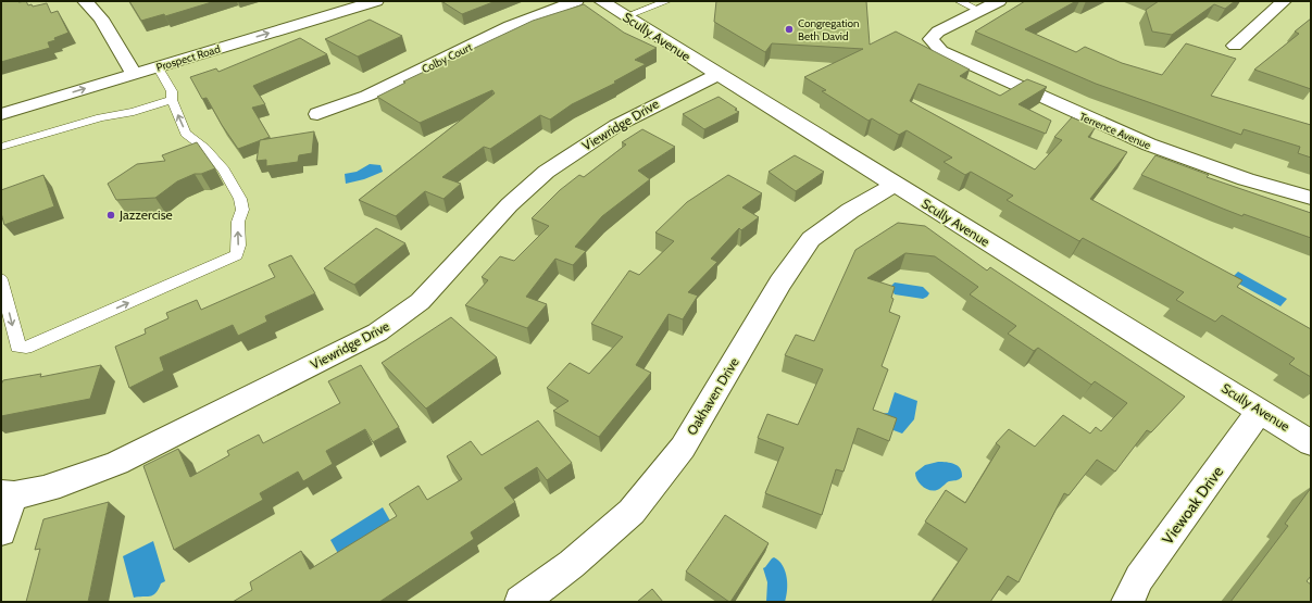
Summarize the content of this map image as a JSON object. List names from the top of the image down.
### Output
{
  "streets": {
    "street": [
      "Scully Avenue",
      "Prospect Road",
      "Colby Court",
      "Viewridge Drive",
      "Terrence Avenue",
      "Oakhaven Drive",
      "Viewoak Drive"
    ]
  },
  "crossings": [
    ["Scully Avenue", "Viewridge Drive"],
    ["Scully Avenue", "Oakhaven Drive"],
    ["Scully Avenue", "Viewoak Drive"]
  ],
  "places": ["Congregation Beth David", "Jazzercise"]
}
